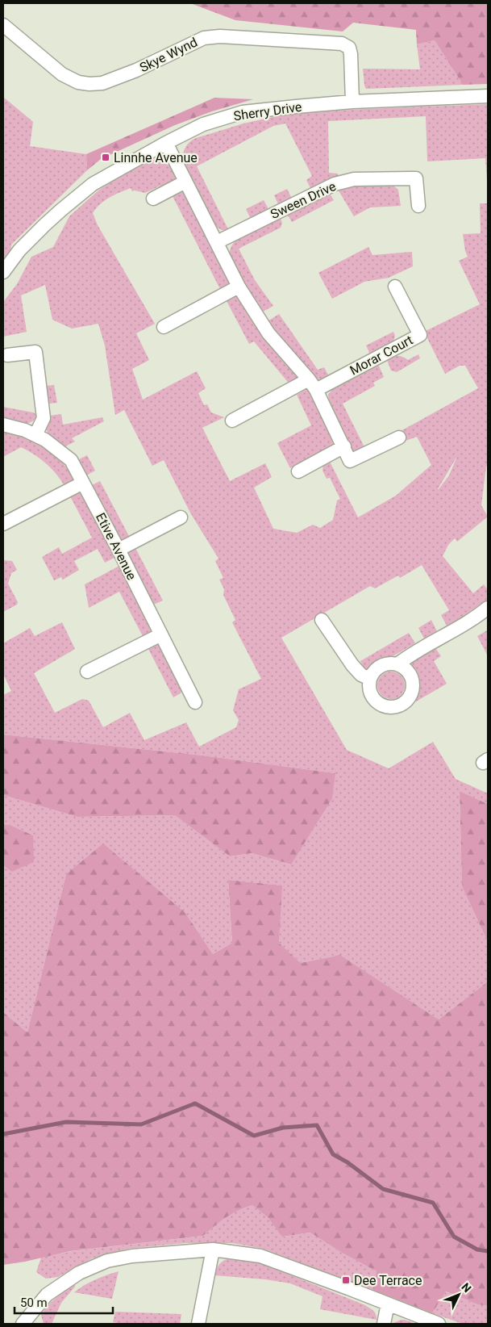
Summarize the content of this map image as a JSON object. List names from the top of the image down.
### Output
{
  "streets": {
    "street": [
      "Skye Wynd",
      "Sherry Drive",
      "Sween Drive",
      "Morar Court",
      "Etive Avenue"
    ]
  },
  "crossings": [
    ["Skye Wynd", "Sherry Drive"]
  ],
  "places": {
    "transit": ["Linnhe Avenue", "Dee Terrace"]
  },
  "scale_bar": "50 m",
  "north": "top right"
}
